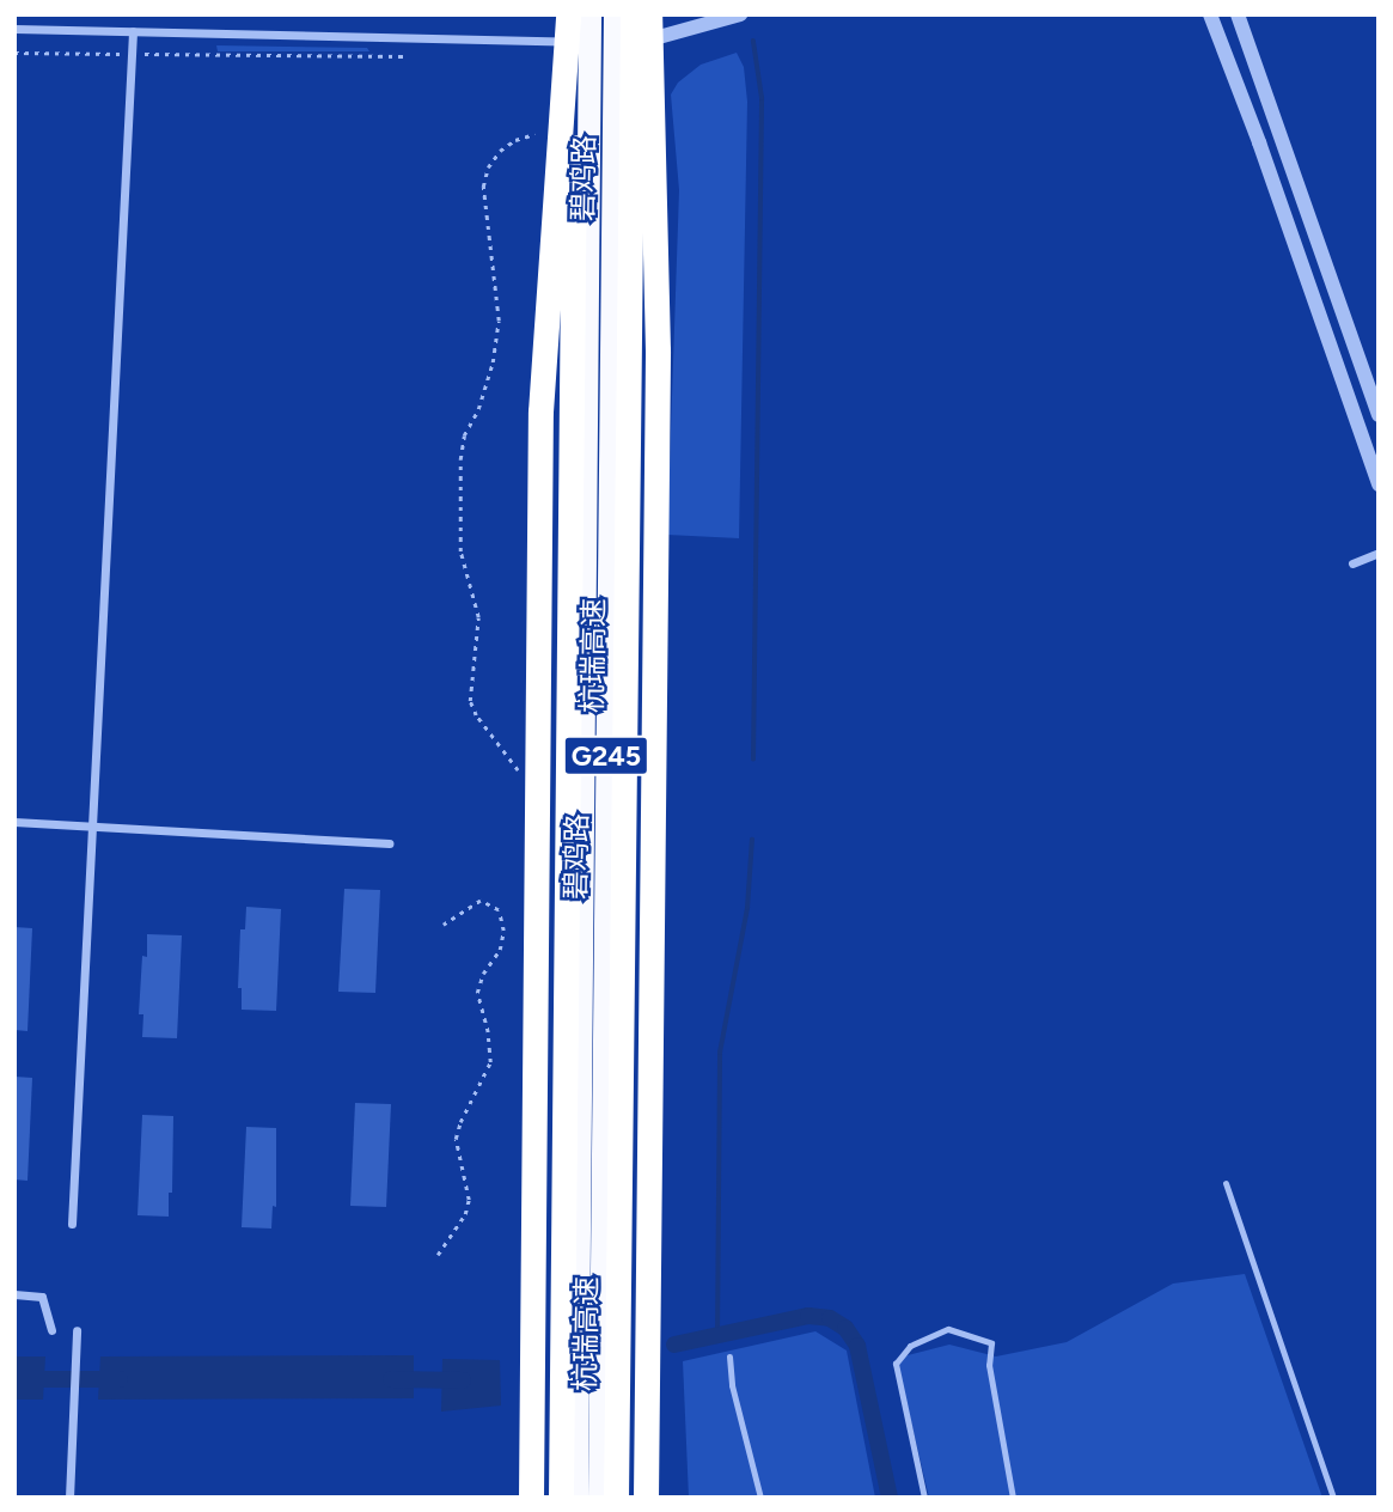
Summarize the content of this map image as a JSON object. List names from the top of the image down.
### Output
{
  "streets": {
    "highway": ["碧鸡路", "杭瑞高速", "G245"]
  },
  "crossings": [
    ["碧鸡路", "杭瑞高速"]
  ]
}
